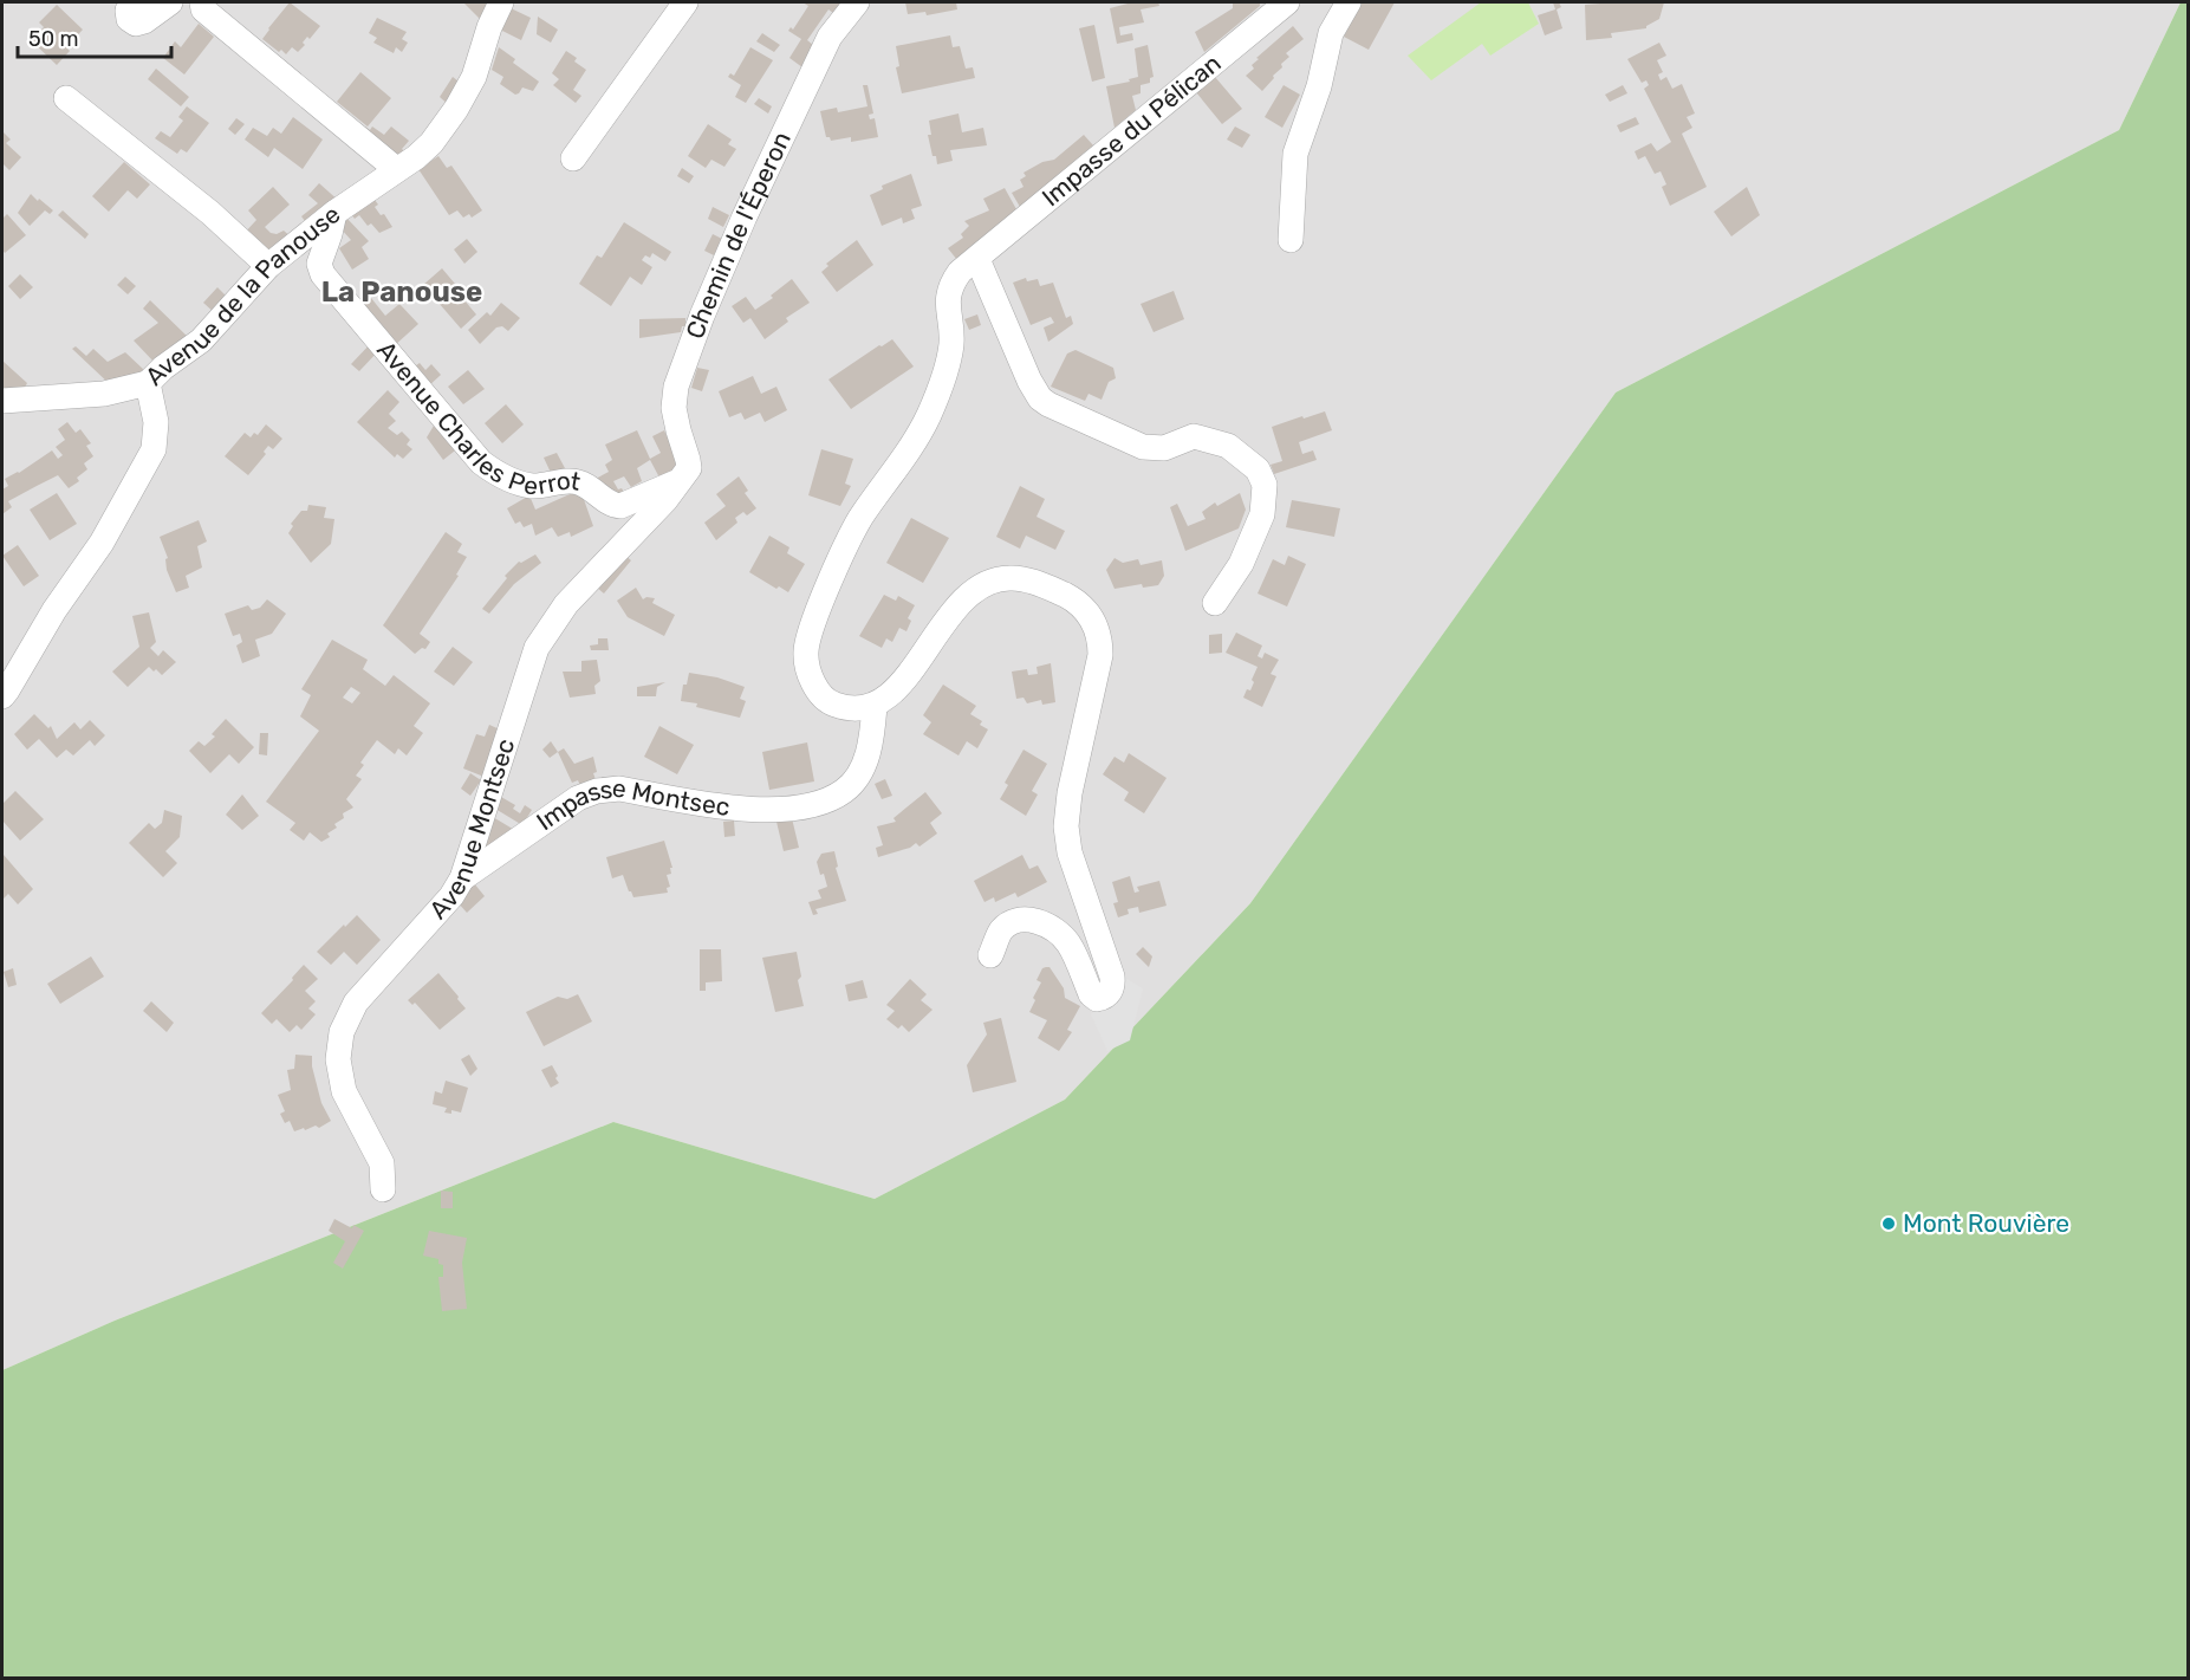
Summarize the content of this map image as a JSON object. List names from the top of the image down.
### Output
{
  "streets": {
    "street": [
      "Impasse du Pélican",
      "Chemin de l'Éperon",
      "Avenue de la Panouse",
      "Avenue Charles Perrot",
      "Impasse Montsec",
      "Avenue Montsec"
    ]
  },
  "crossings": [
    ["Impasse du Pélican", "Impasse Montsec"],
    ["Chemin de l'Éperon", "Avenue Charles Perrot"],
    ["Chemin de l'Éperon", "Avenue Montsec"],
    ["Avenue de la Panouse", "Avenue Charles Perrot"],
    ["Avenue Charles Perrot", "Avenue Montsec"],
    ["Impasse Montsec", "Avenue Montsec"]
  ],
  "districts": ["La Panouse"],
  "places": ["Mont Rouvière"],
  "scale_bar": "50 m"
}
